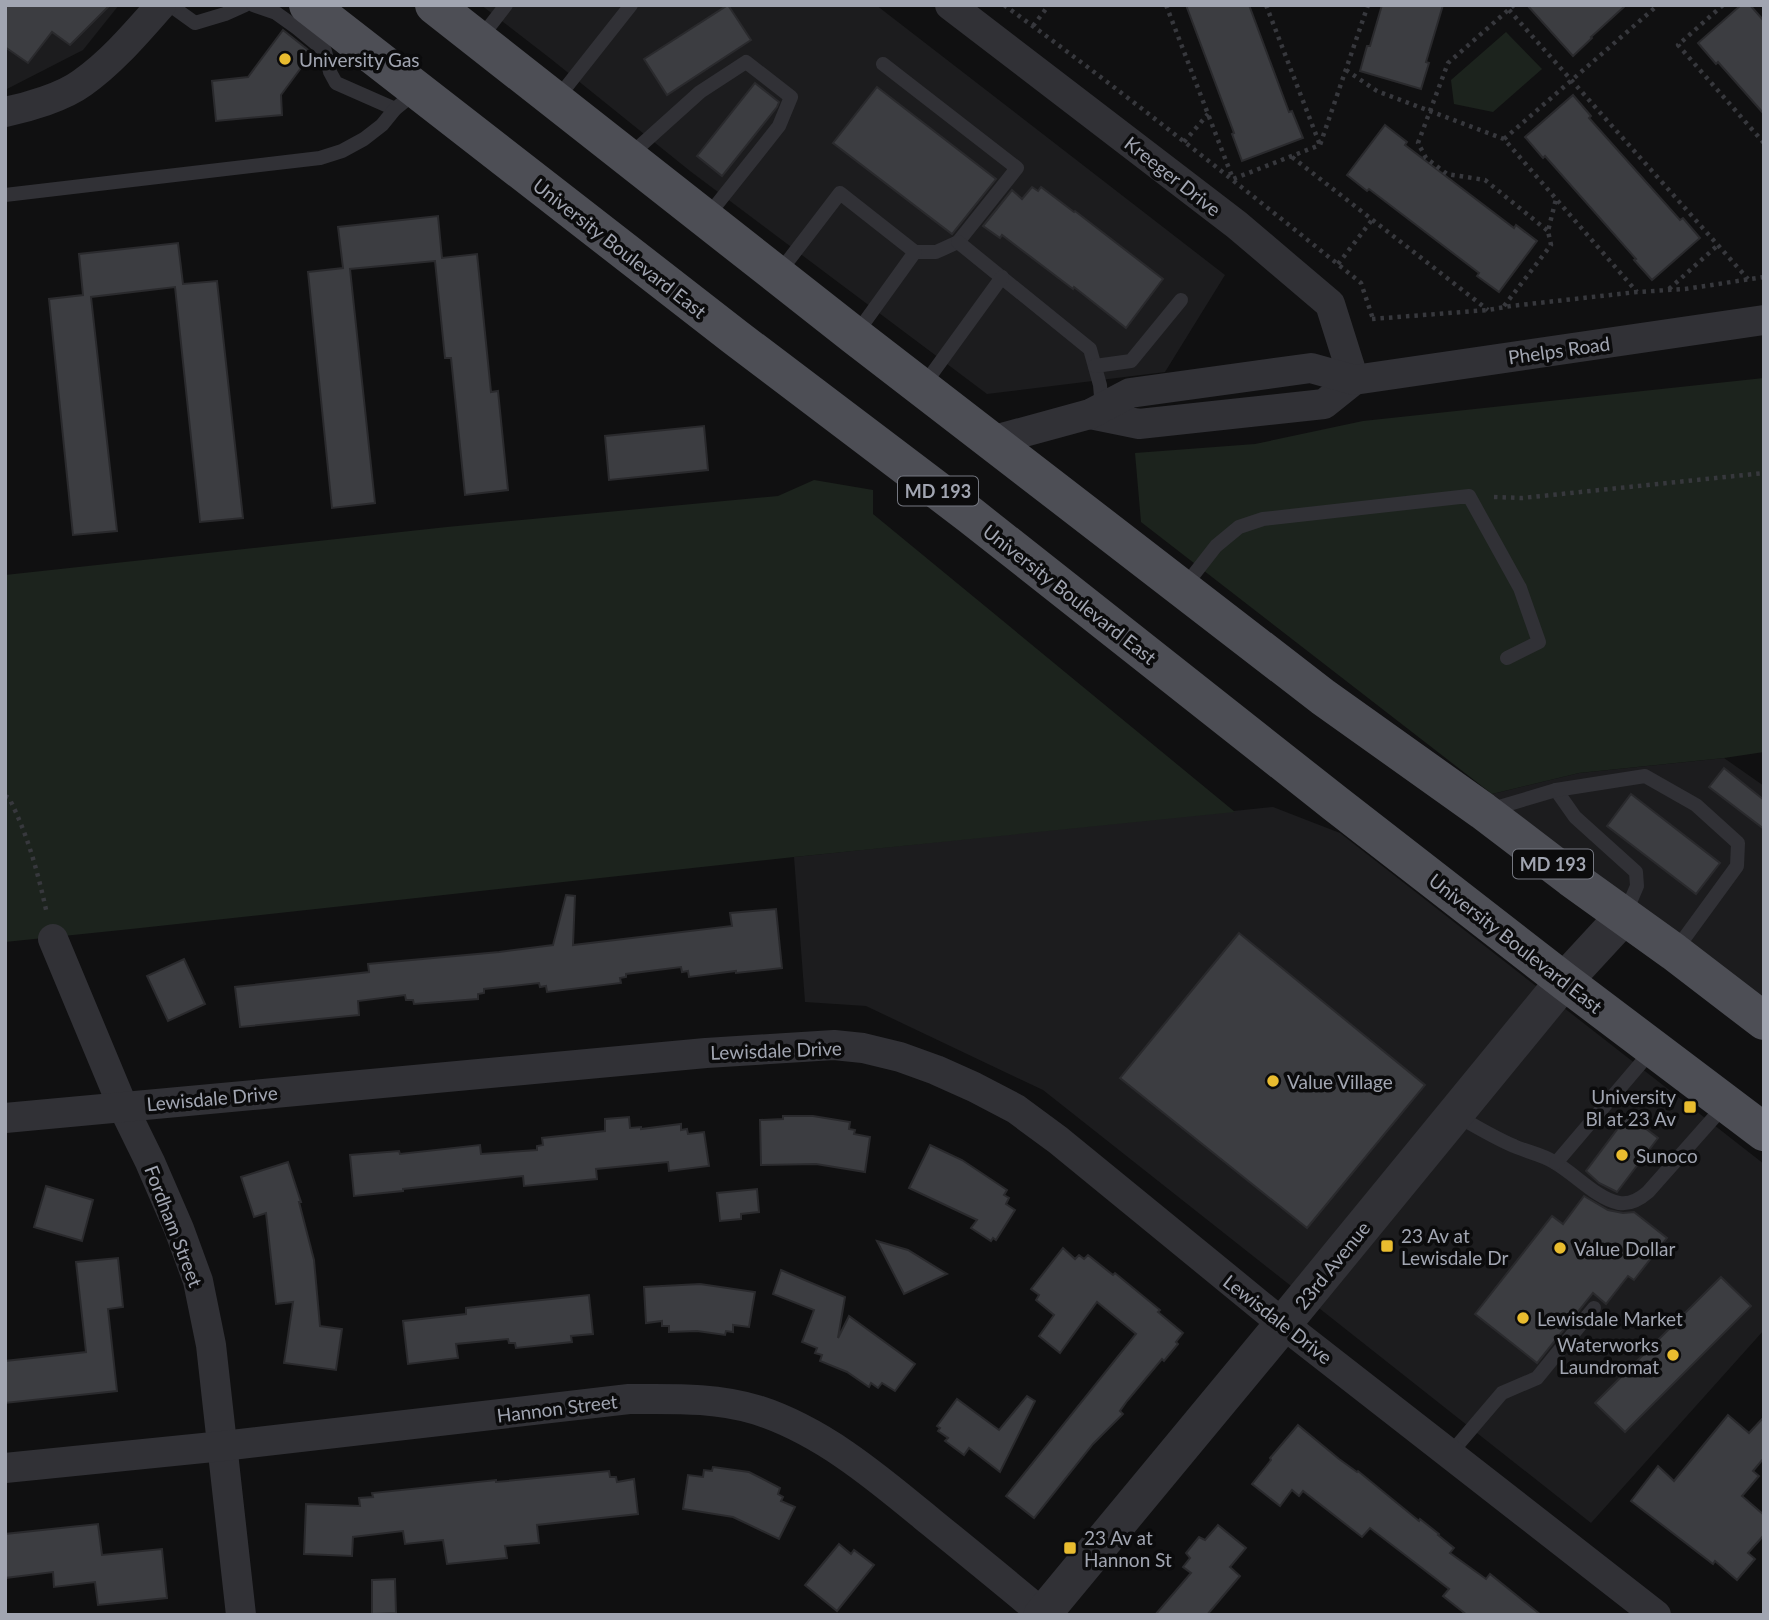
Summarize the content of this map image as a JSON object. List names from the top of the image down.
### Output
{
  "streets": {
    "main road": ["University Boulevard East", "MD 193"],
    "street": [
      "Kreeger Drive",
      "Phelps Road",
      "Lewisdale Drive",
      "Fordham Street",
      "23rd Avenue",
      "Hannon Street"
    ]
  },
  "crossings": [
    ["Kreeger Drive", "Phelps Road"],
    ["University Boulevard East", "23rd Avenue"],
    ["Phelps Road", "MD 193"],
    ["MD 193", "23rd Avenue"],
    ["Lewisdale Drive", "Fordham Street"],
    ["Lewisdale Drive", "23rd Avenue"],
    ["Fordham Street", "Hannon Street"],
    ["23rd Avenue", "Hannon Street"]
  ],
  "places": {
    "other": [
      "University Gas",
      "Value Village",
      "Sunoco",
      "Value Dollar",
      "Lewisdale Market",
      "Waterworks Laundromat"
    ],
    "transit": ["University Bl at 23 Av", "23 Av at Lewisdale Dr", "23 Av at Hannon St"]
  }
}
